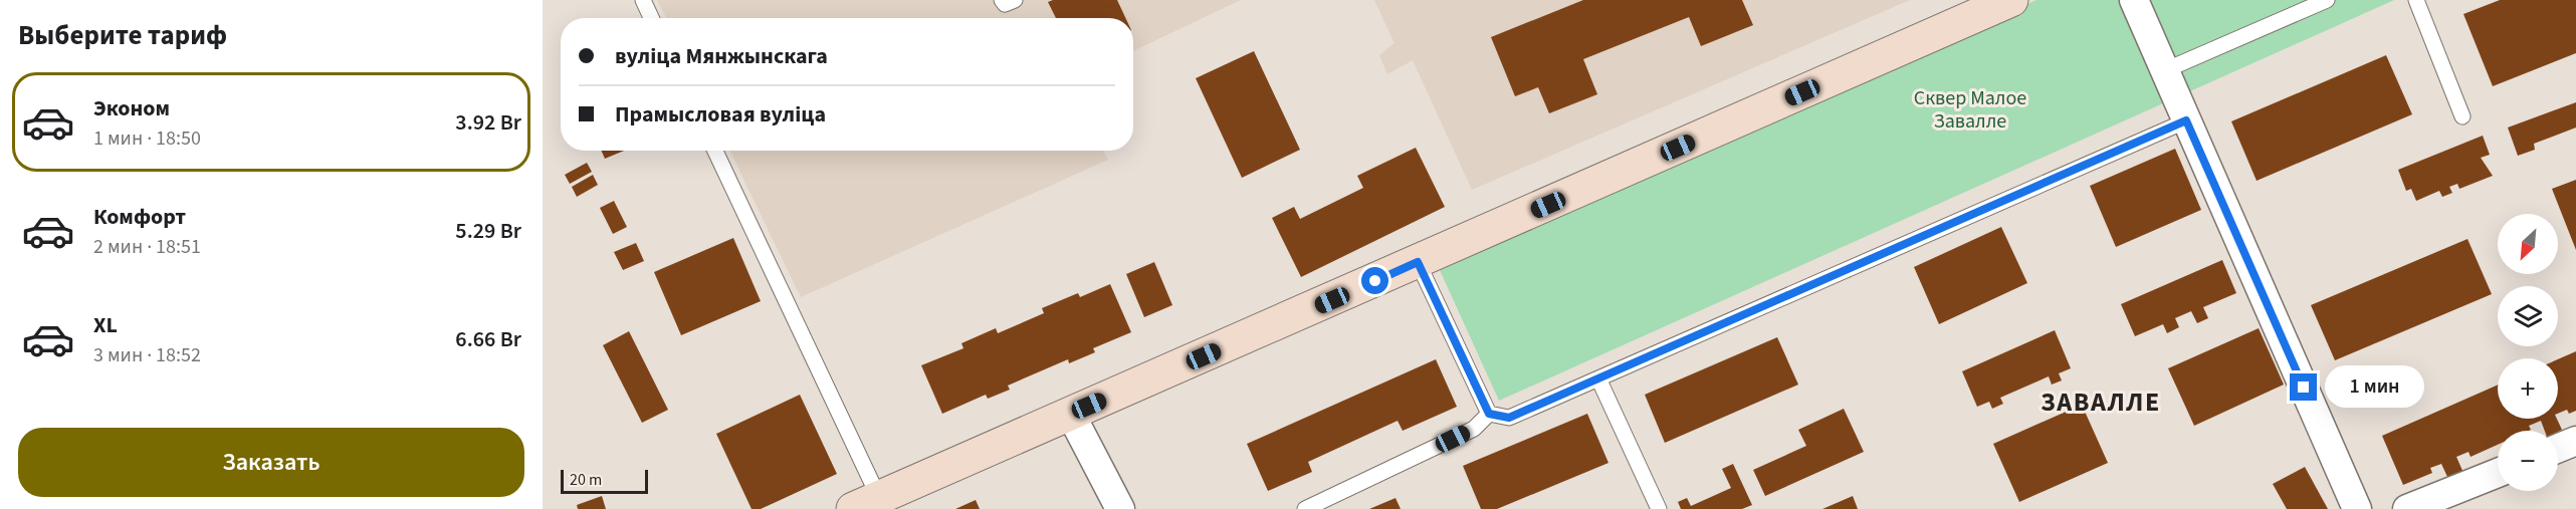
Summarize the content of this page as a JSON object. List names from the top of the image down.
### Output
{
  "districts": ["ЗАВАЛЛЕ"],
  "parks": ["Сквер Малое Завалле"],
  "scale_bar": "20 m",
  "north": "bottom left",
  "page": {
    "heading": "Выберите тариф",
    "banner": ["вуліца Мянжынскага", "Прамысловая вуліца"],
    "list": [
      {
        "name": "Эконом",
        "note": "1 мин · 18:50",
        "value": "3.92 Br"
      },
      {
        "name": "Комфорт",
        "note": "2 мин · 18:51",
        "value": "5.29 Br"
      },
      {
        "name": "XL",
        "note": "3 мин · 18:52",
        "value": "6.66 Br"
      }
    ],
    "map_buttons": ["+", "−"],
    "bubble": "1 мин",
    "buttons": "Заказать",
    "scale": "20 m"
  }
}
